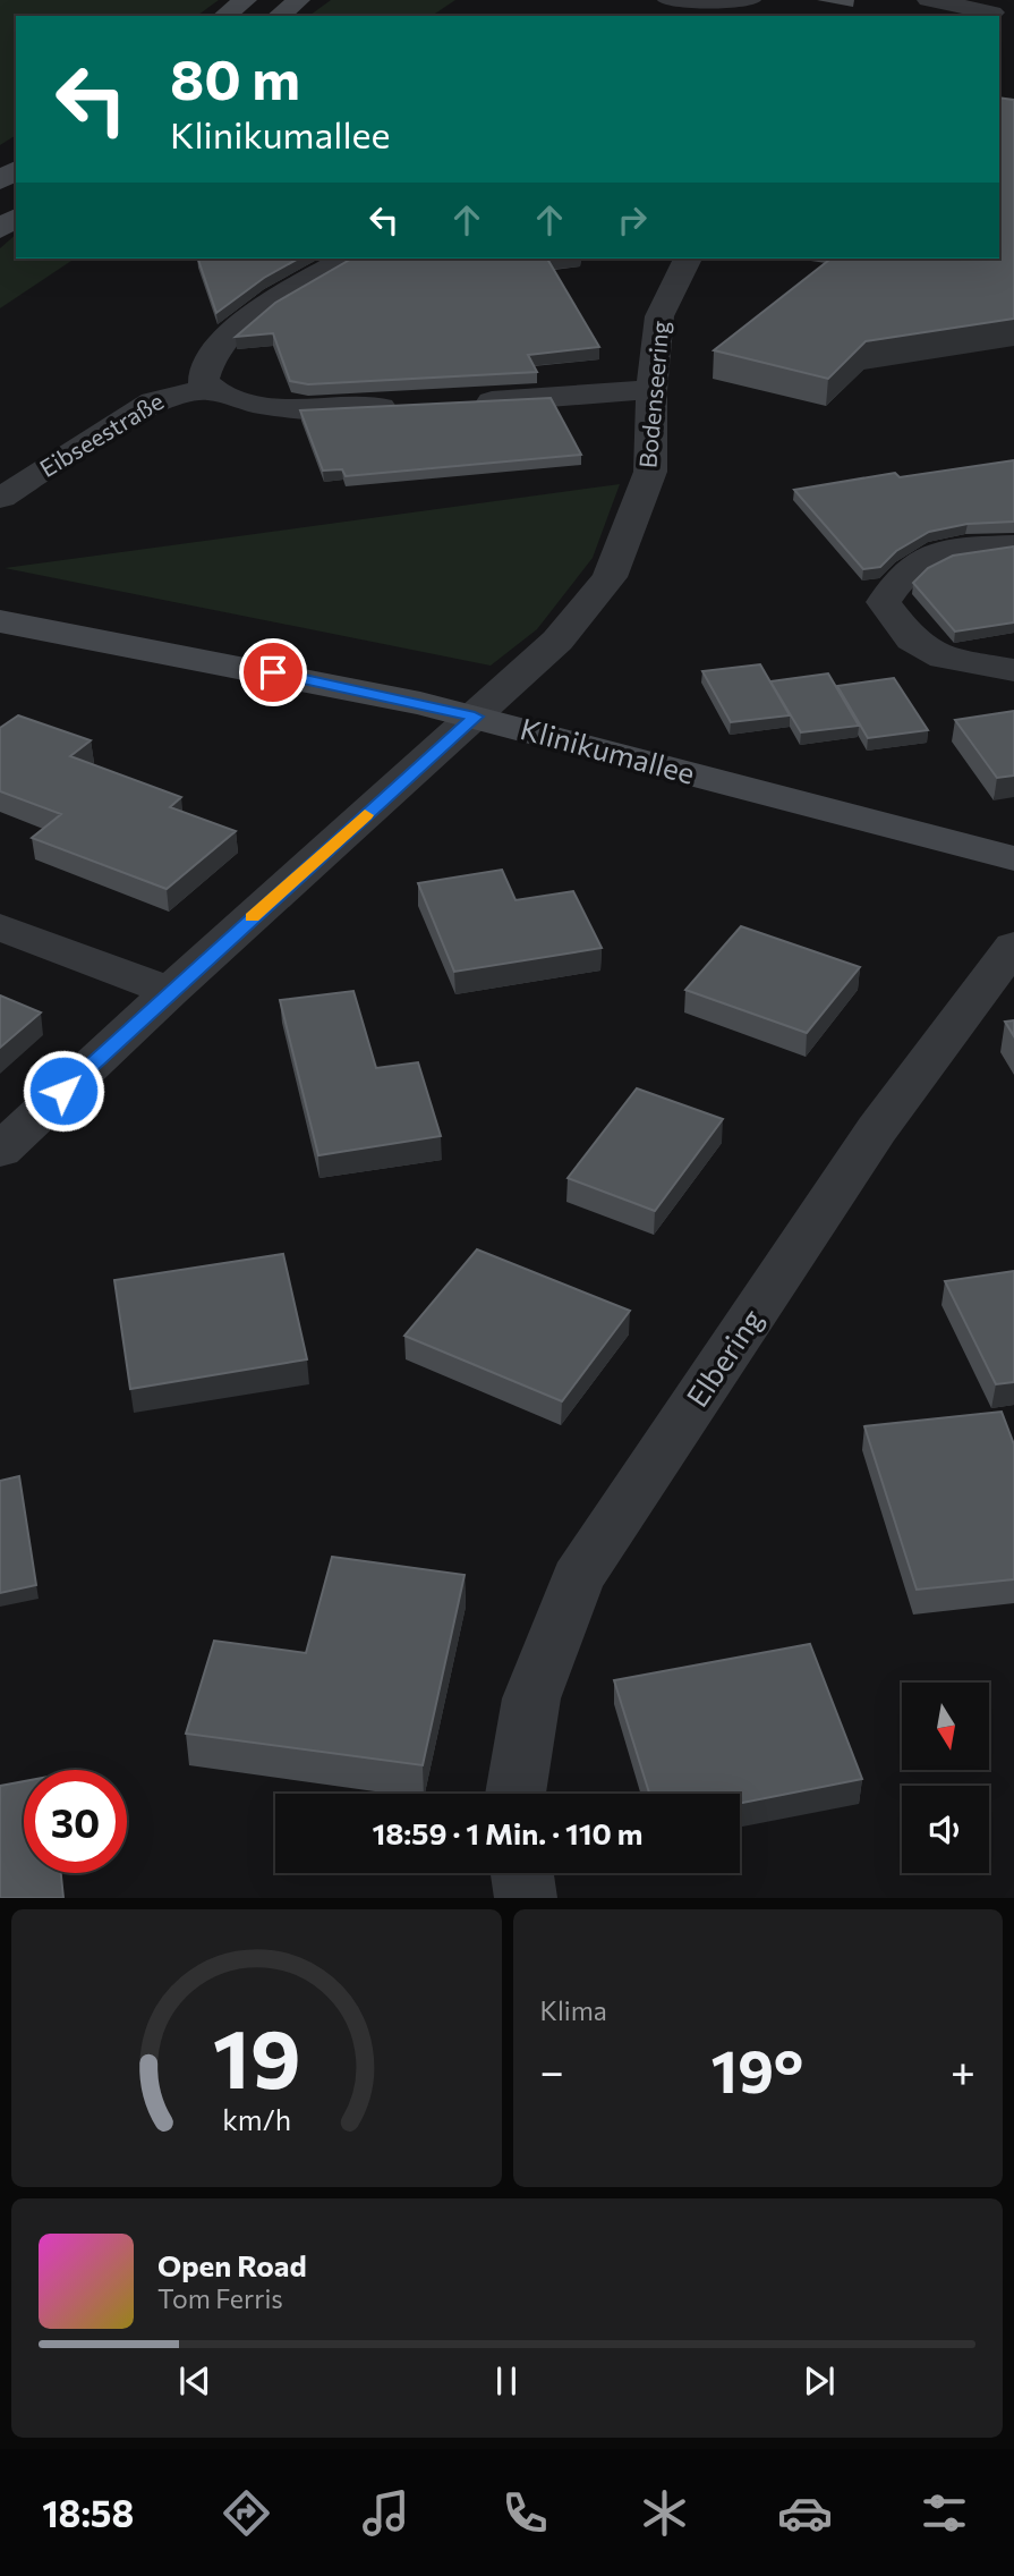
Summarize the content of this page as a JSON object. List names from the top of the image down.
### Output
{
  "streets": {
    "street": [
      "Bodenseering",
      "Eibseestraße",
      "Klinikumallee",
      "Elbering"
    ]
  },
  "crossings": [
    ["Bodenseering", "Klinikumallee"]
  ],
  "north": "bottom",
  "page": {
    "turn": ["80 m", "Klinikumallee"],
    "limit": "30",
    "trip": "18:59 · 1 Min. · 110 m",
    "tile": "Klima",
    "heat": ["−", "19°", "+"],
    "song": ["Open Road", "Tom Ferris"],
    "tabs": "18:58",
    "gauge": ["19", "km/h"]
  }
}
